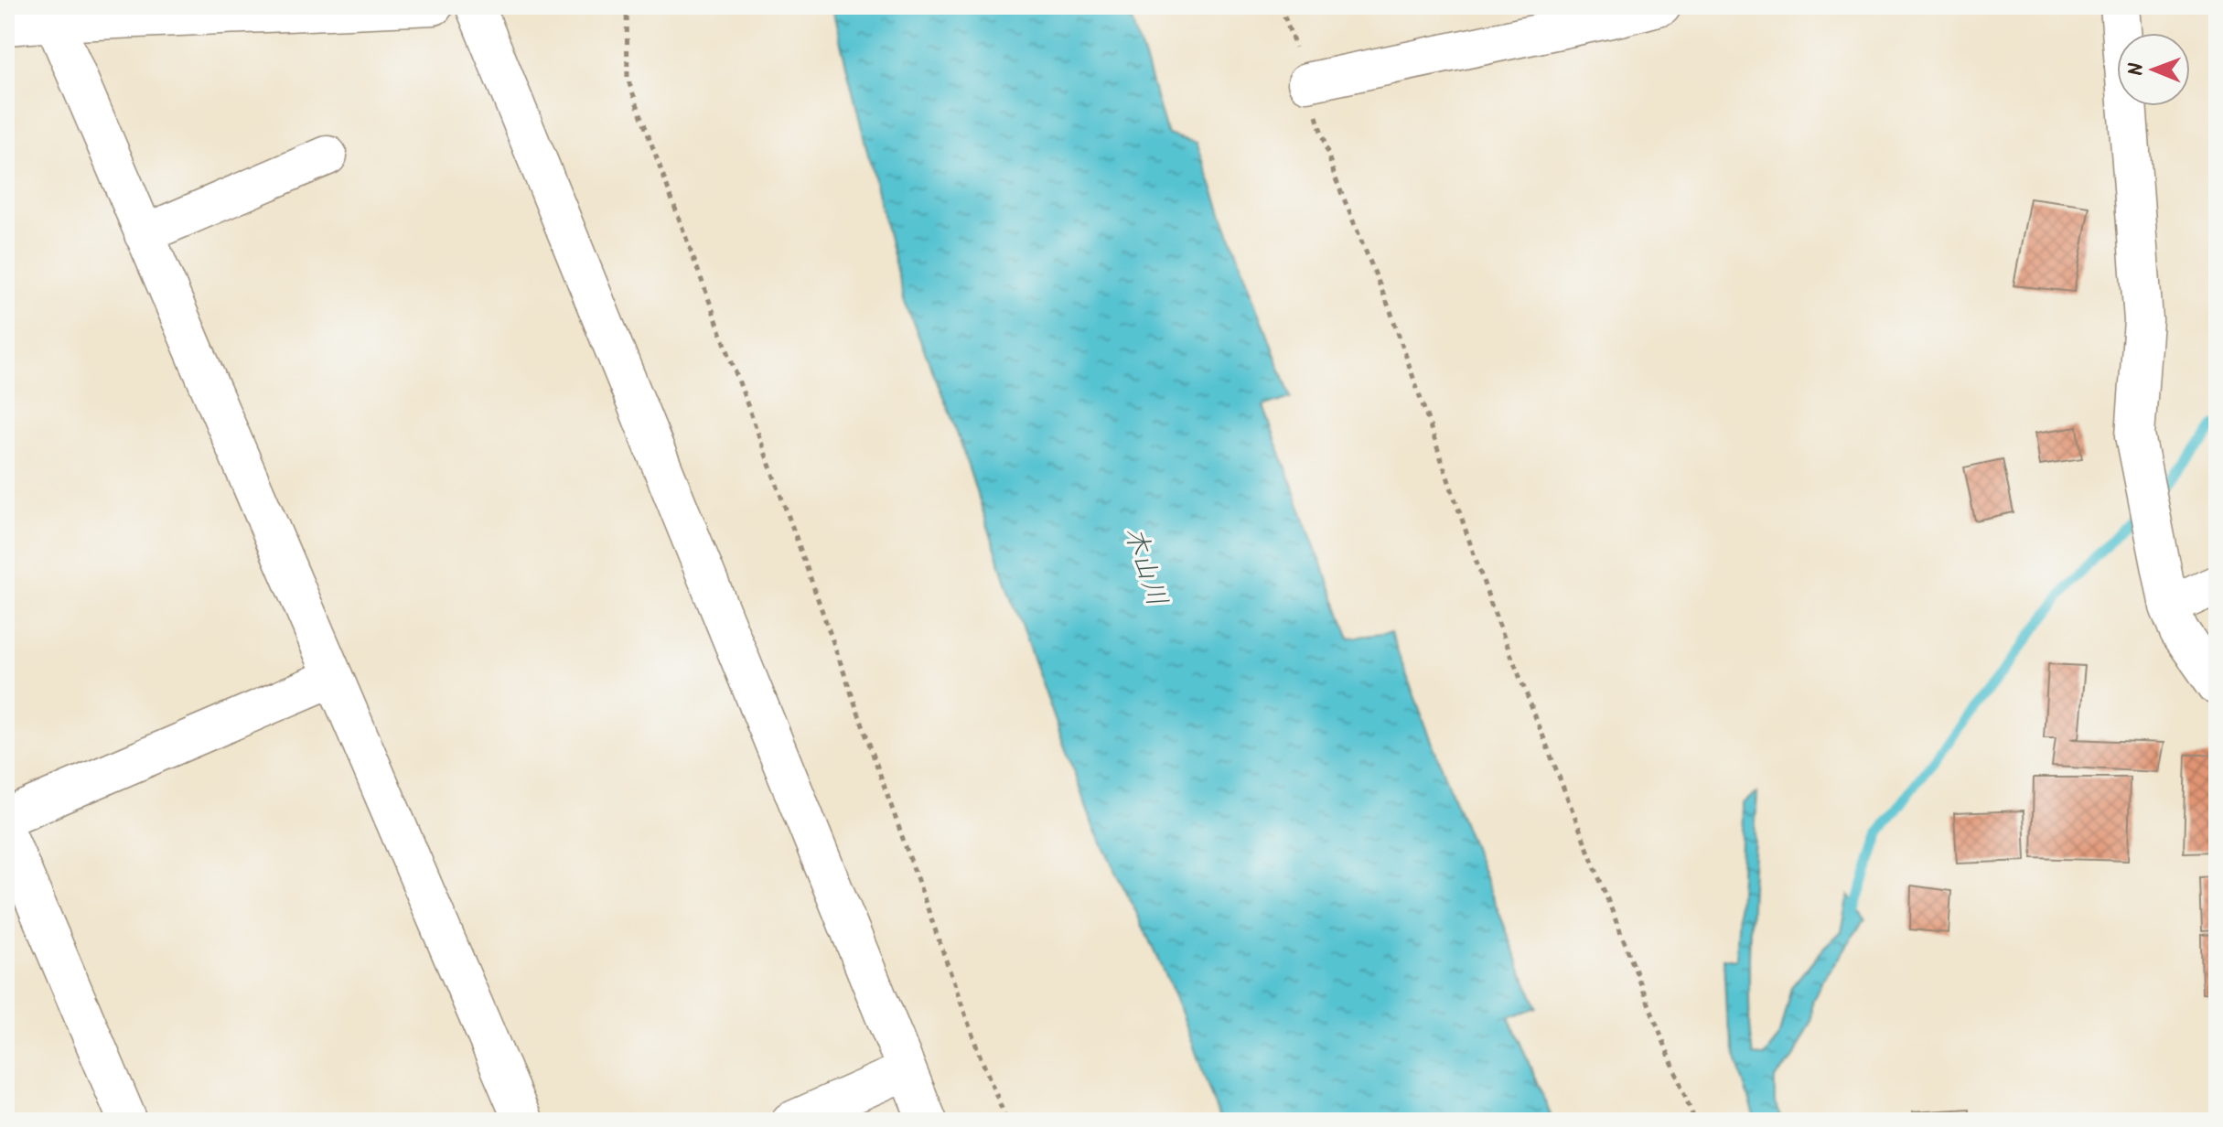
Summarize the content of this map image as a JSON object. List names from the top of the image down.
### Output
{
  "water": ["木山川"],
  "north": "left"
}
